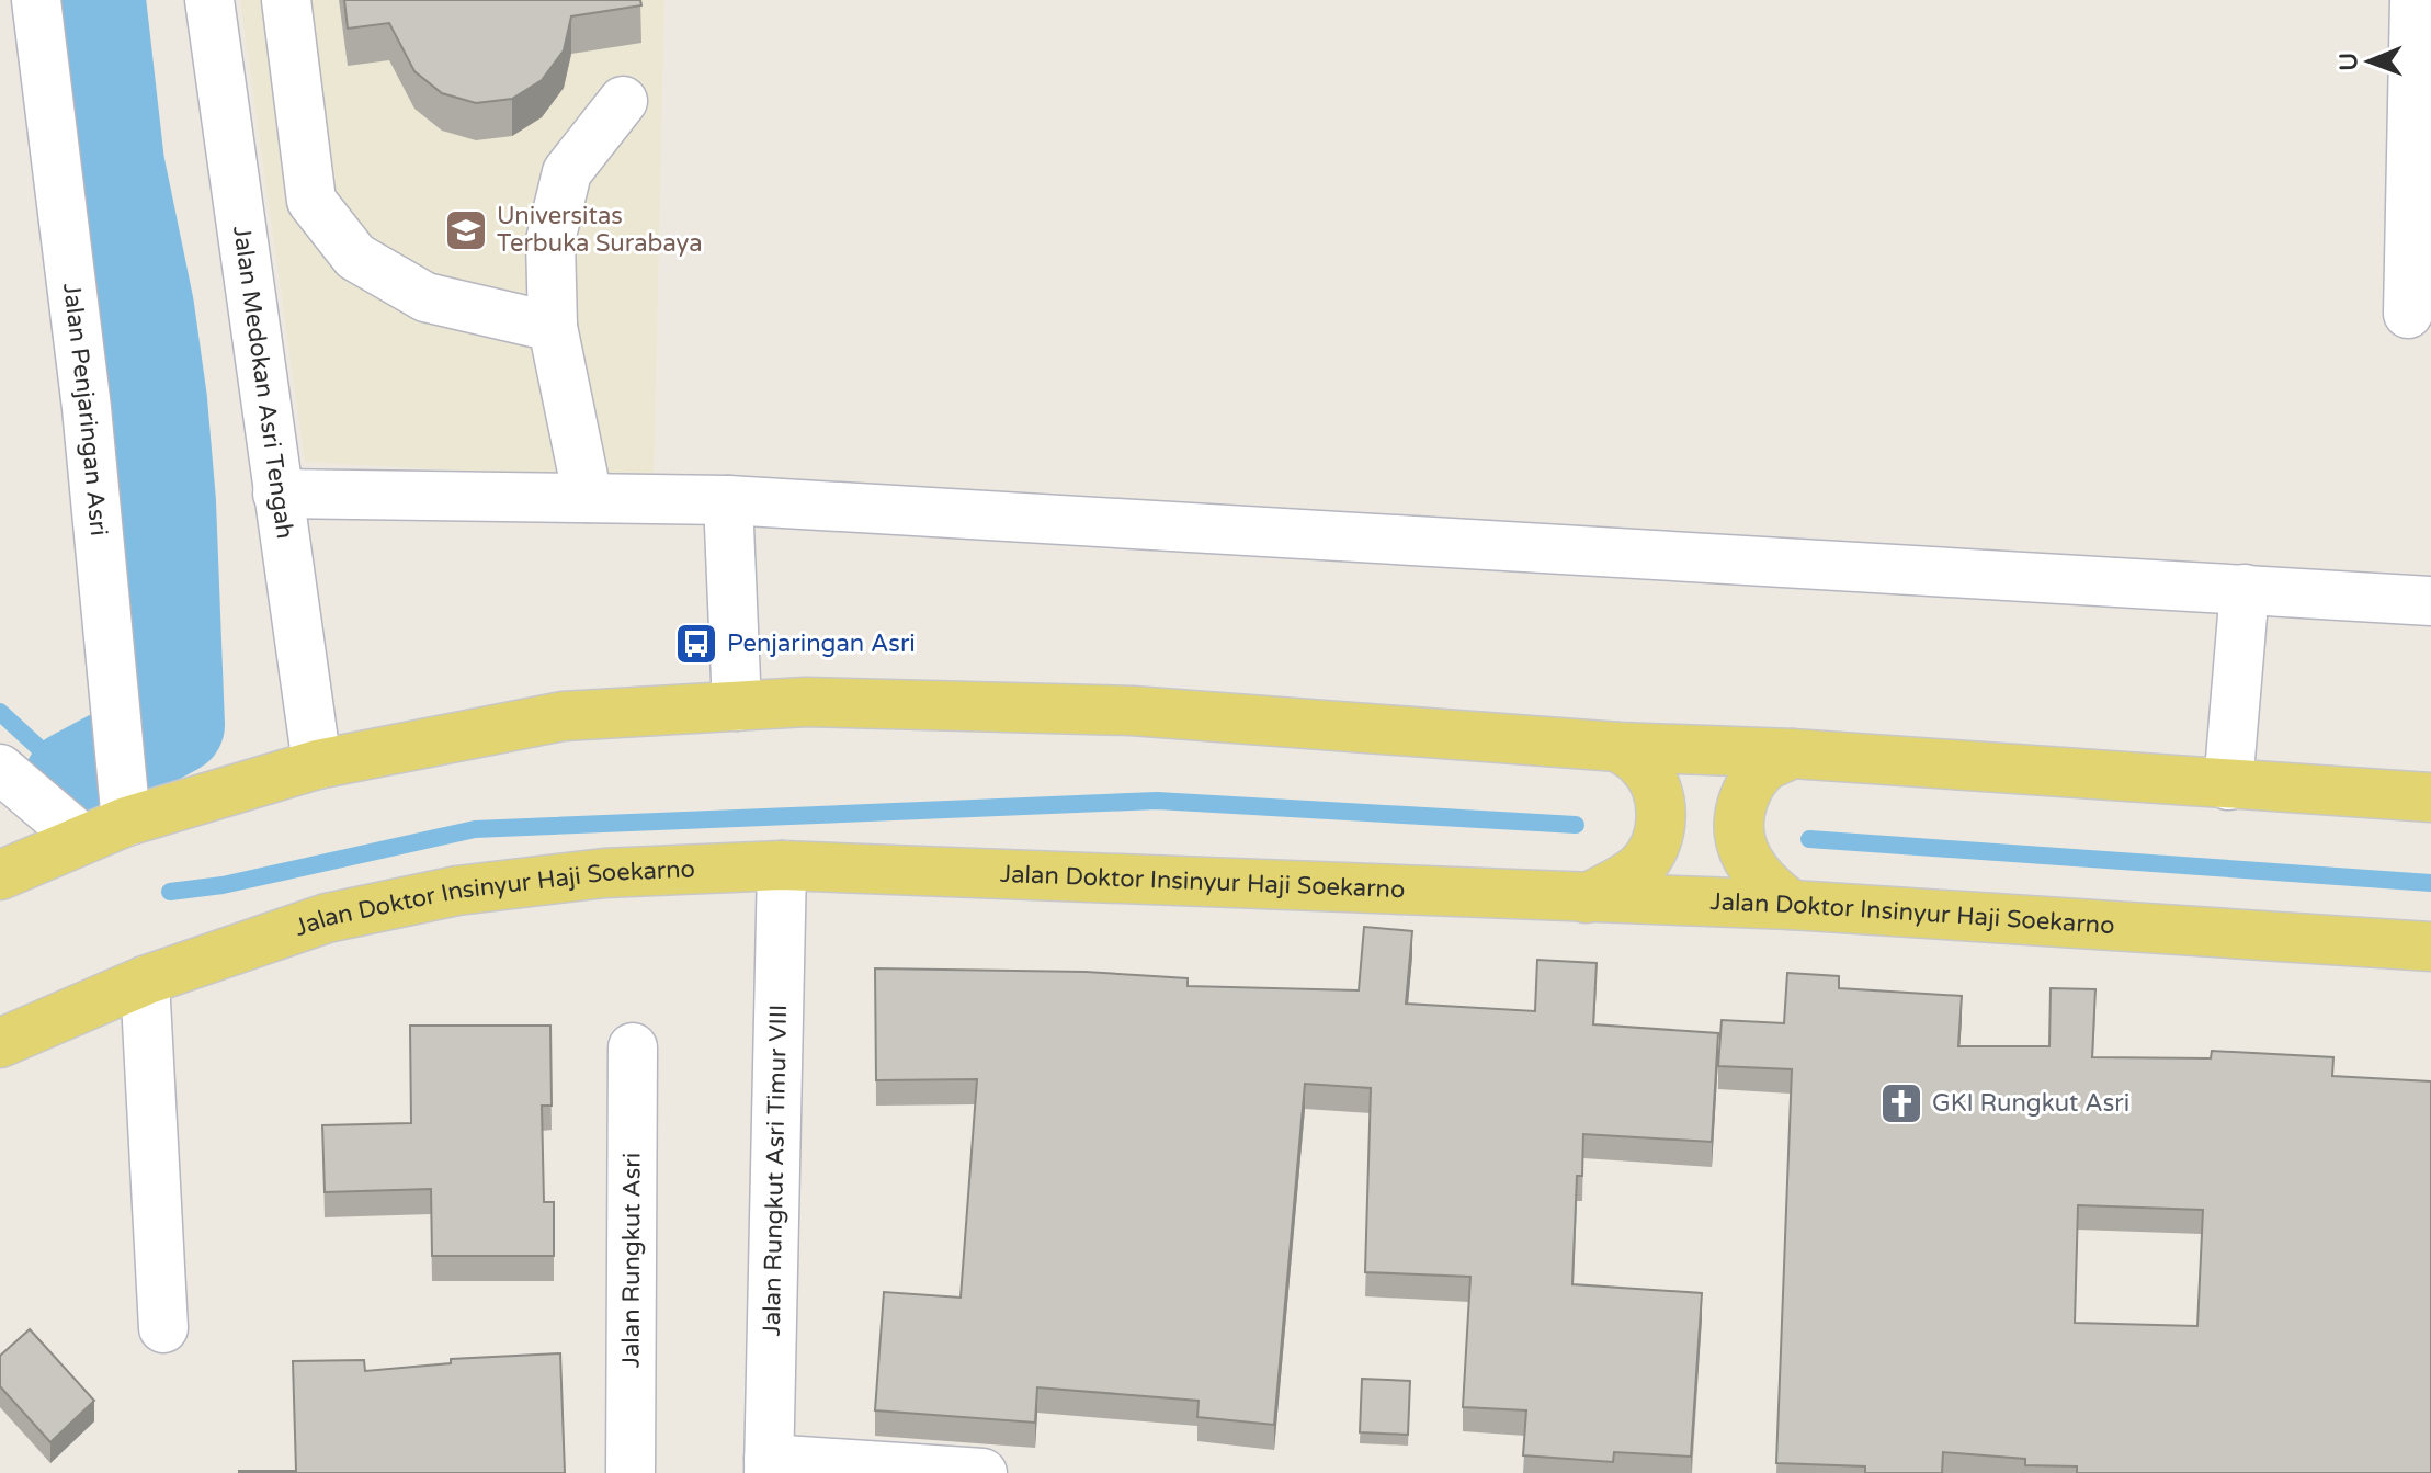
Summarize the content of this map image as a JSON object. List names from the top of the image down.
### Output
{
  "streets": {
    "main road": ["Jalan Doktor Insinyur Haji Soekarno"],
    "street": [
      "Jalan Medokan Asri Tengah",
      "Jalan Penjaringan Asri",
      "Jalan Rungkut Asri Timur VIII",
      "Jalan Rungkut Asri"
    ]
  },
  "crossings": [
    ["Jalan Doktor Insinyur Haji Soekarno", "Jalan Rungkut Asri Timur VIII"]
  ],
  "places": {
    "school or university": ["Universitas Terbuka Surabaya"],
    "bus stop": ["Penjaringan Asri"],
    "church": ["GKI Rungkut Asri"]
  },
  "north": "left"
}
